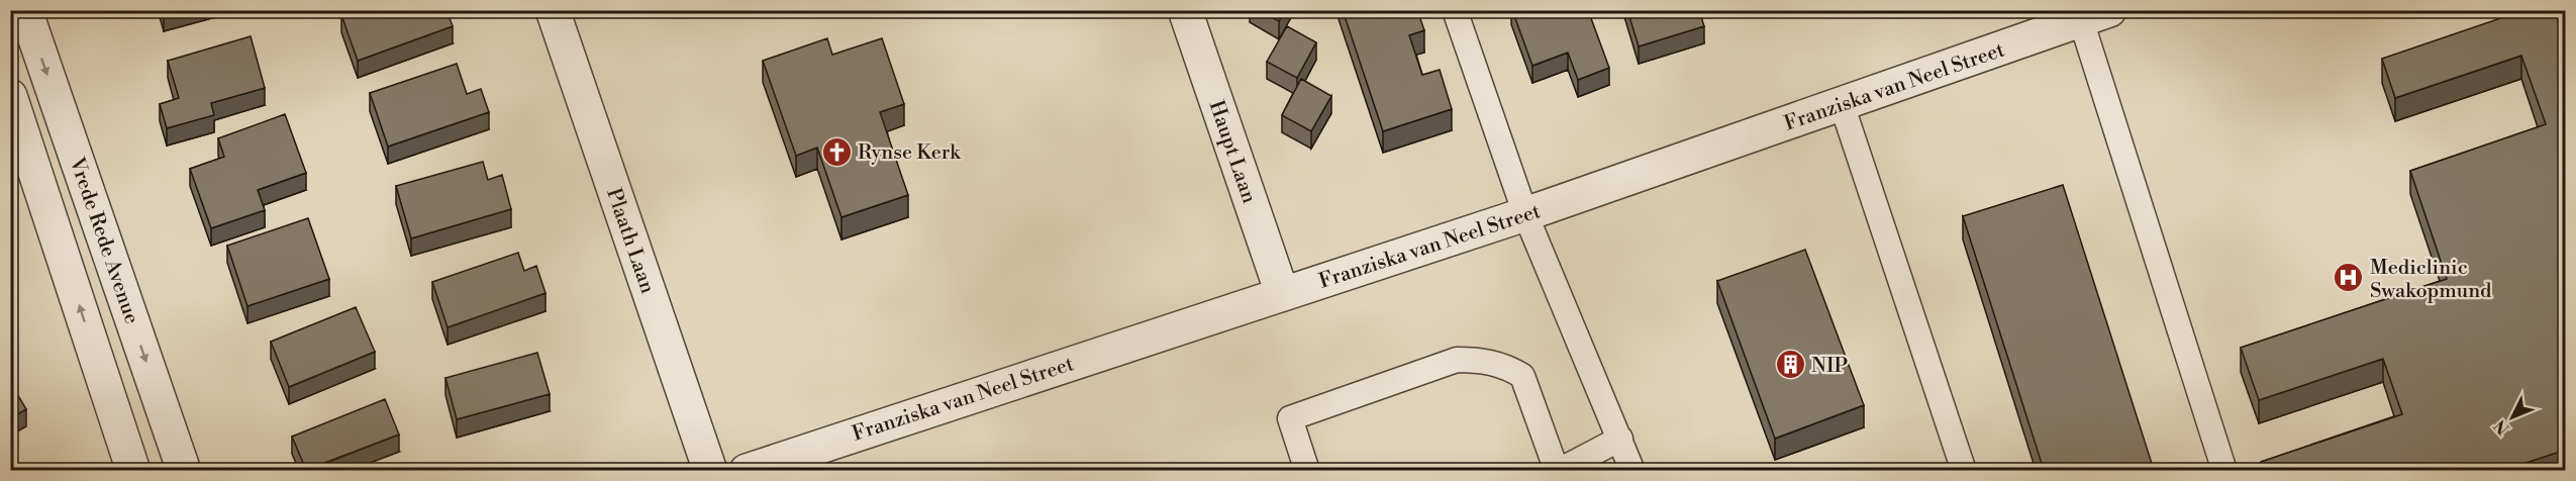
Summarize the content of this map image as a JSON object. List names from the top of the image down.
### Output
{
  "streets": {
    "street": [
      "Franziska van Neel Street",
      "Haupt Laan",
      "Vrede Rede Avenue",
      "Plaath Laan"
    ]
  },
  "crossings": [
    ["Franziska van Neel Street", "Haupt Laan"]
  ],
  "places": {
    "church": ["Rynse Kerk"],
    "hospital": ["Mediclinic Swakopmund"],
    "building": ["NIP"]
  },
  "north": "bottom left"
}
